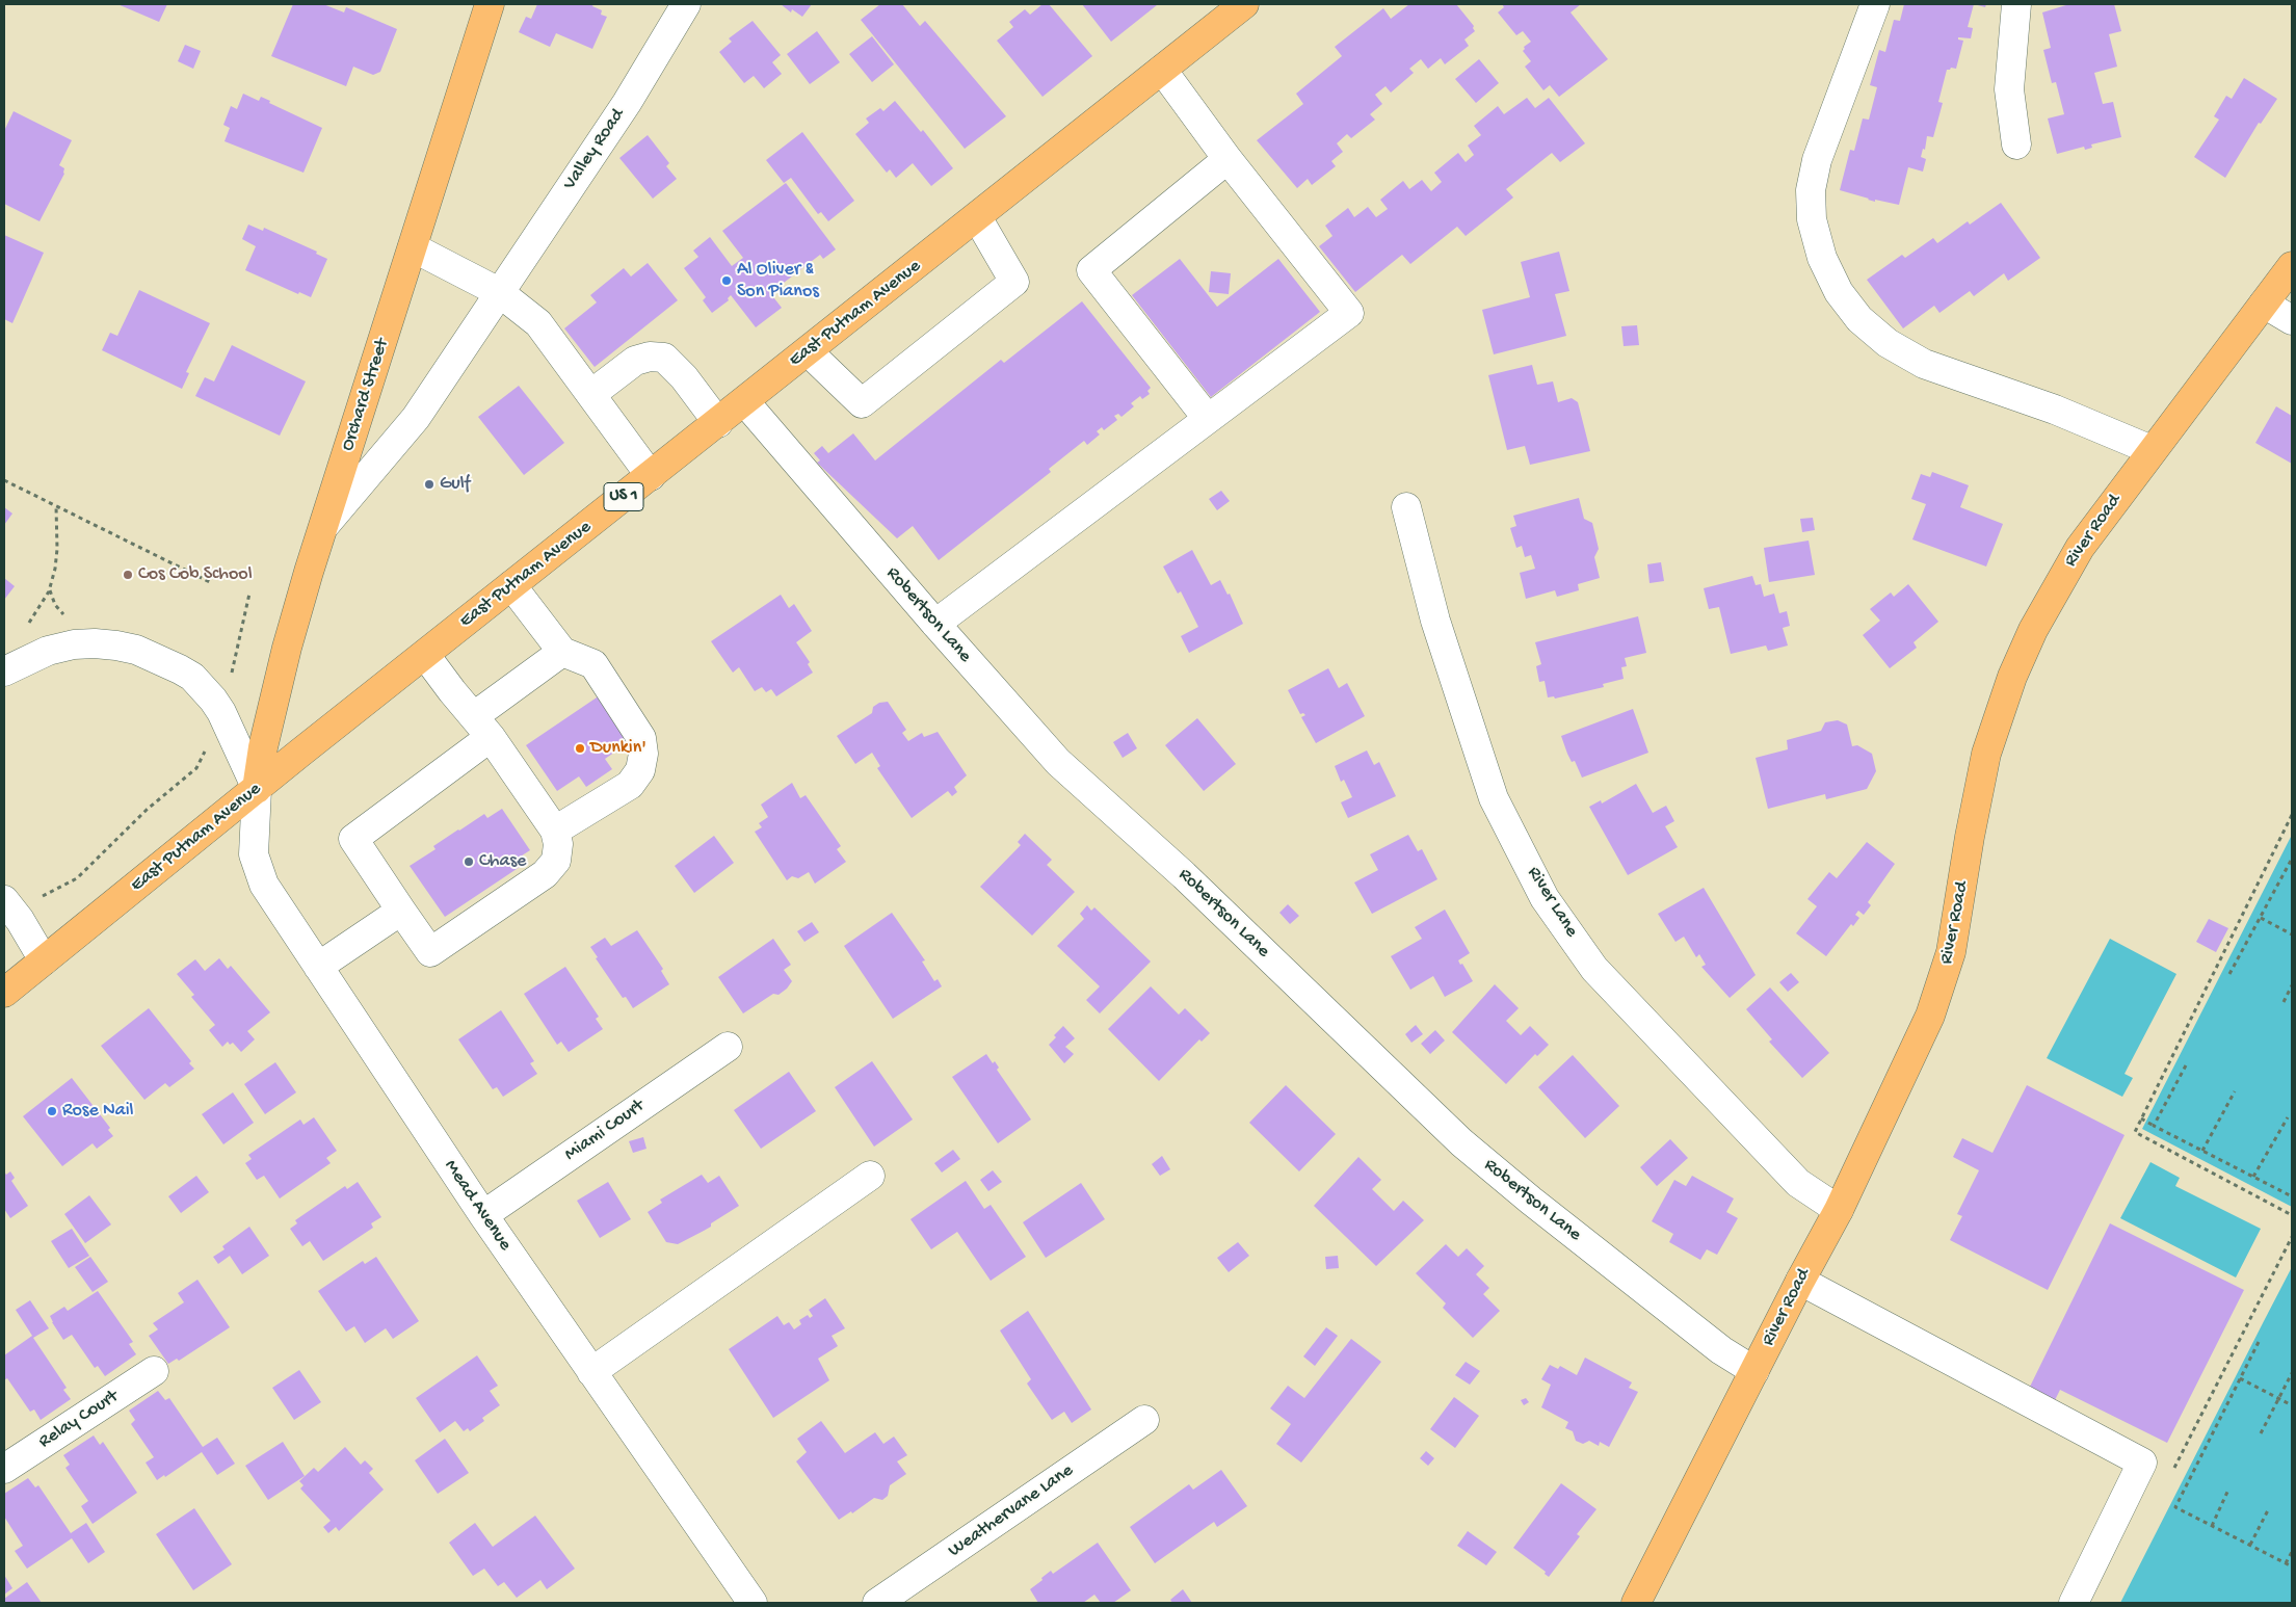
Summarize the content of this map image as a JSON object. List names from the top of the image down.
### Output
{
  "streets": {
    "main road": [
      "East Putnam Avenue",
      "Orchard Street",
      "US 1",
      "River Road"
    ],
    "street": [
      "Valley Road",
      "Robertson Lane",
      "River Lane",
      "Miami Court",
      "Mead Avenue",
      "Relay Court",
      "Weathervane Lane"
    ]
  },
  "crossings": [
    ["Valley Road", "Orchard Street"],
    ["East Putnam Avenue", "Orchard Street"],
    ["East Putnam Avenue", "Robertson Lane"],
    ["East Putnam Avenue", "Mead Avenue"],
    ["Orchard Street", "Mead Avenue"],
    ["River Road", "Robertson Lane"],
    ["River Road", "River Lane"],
    ["Miami Court", "Mead Avenue"]
  ],
  "places": [
    "Al Oliver & Son Pianos",
    "Gulf",
    "Cos Cob School",
    "Dunkin'",
    "Chase",
    "Rose Nail"
  ]
}
